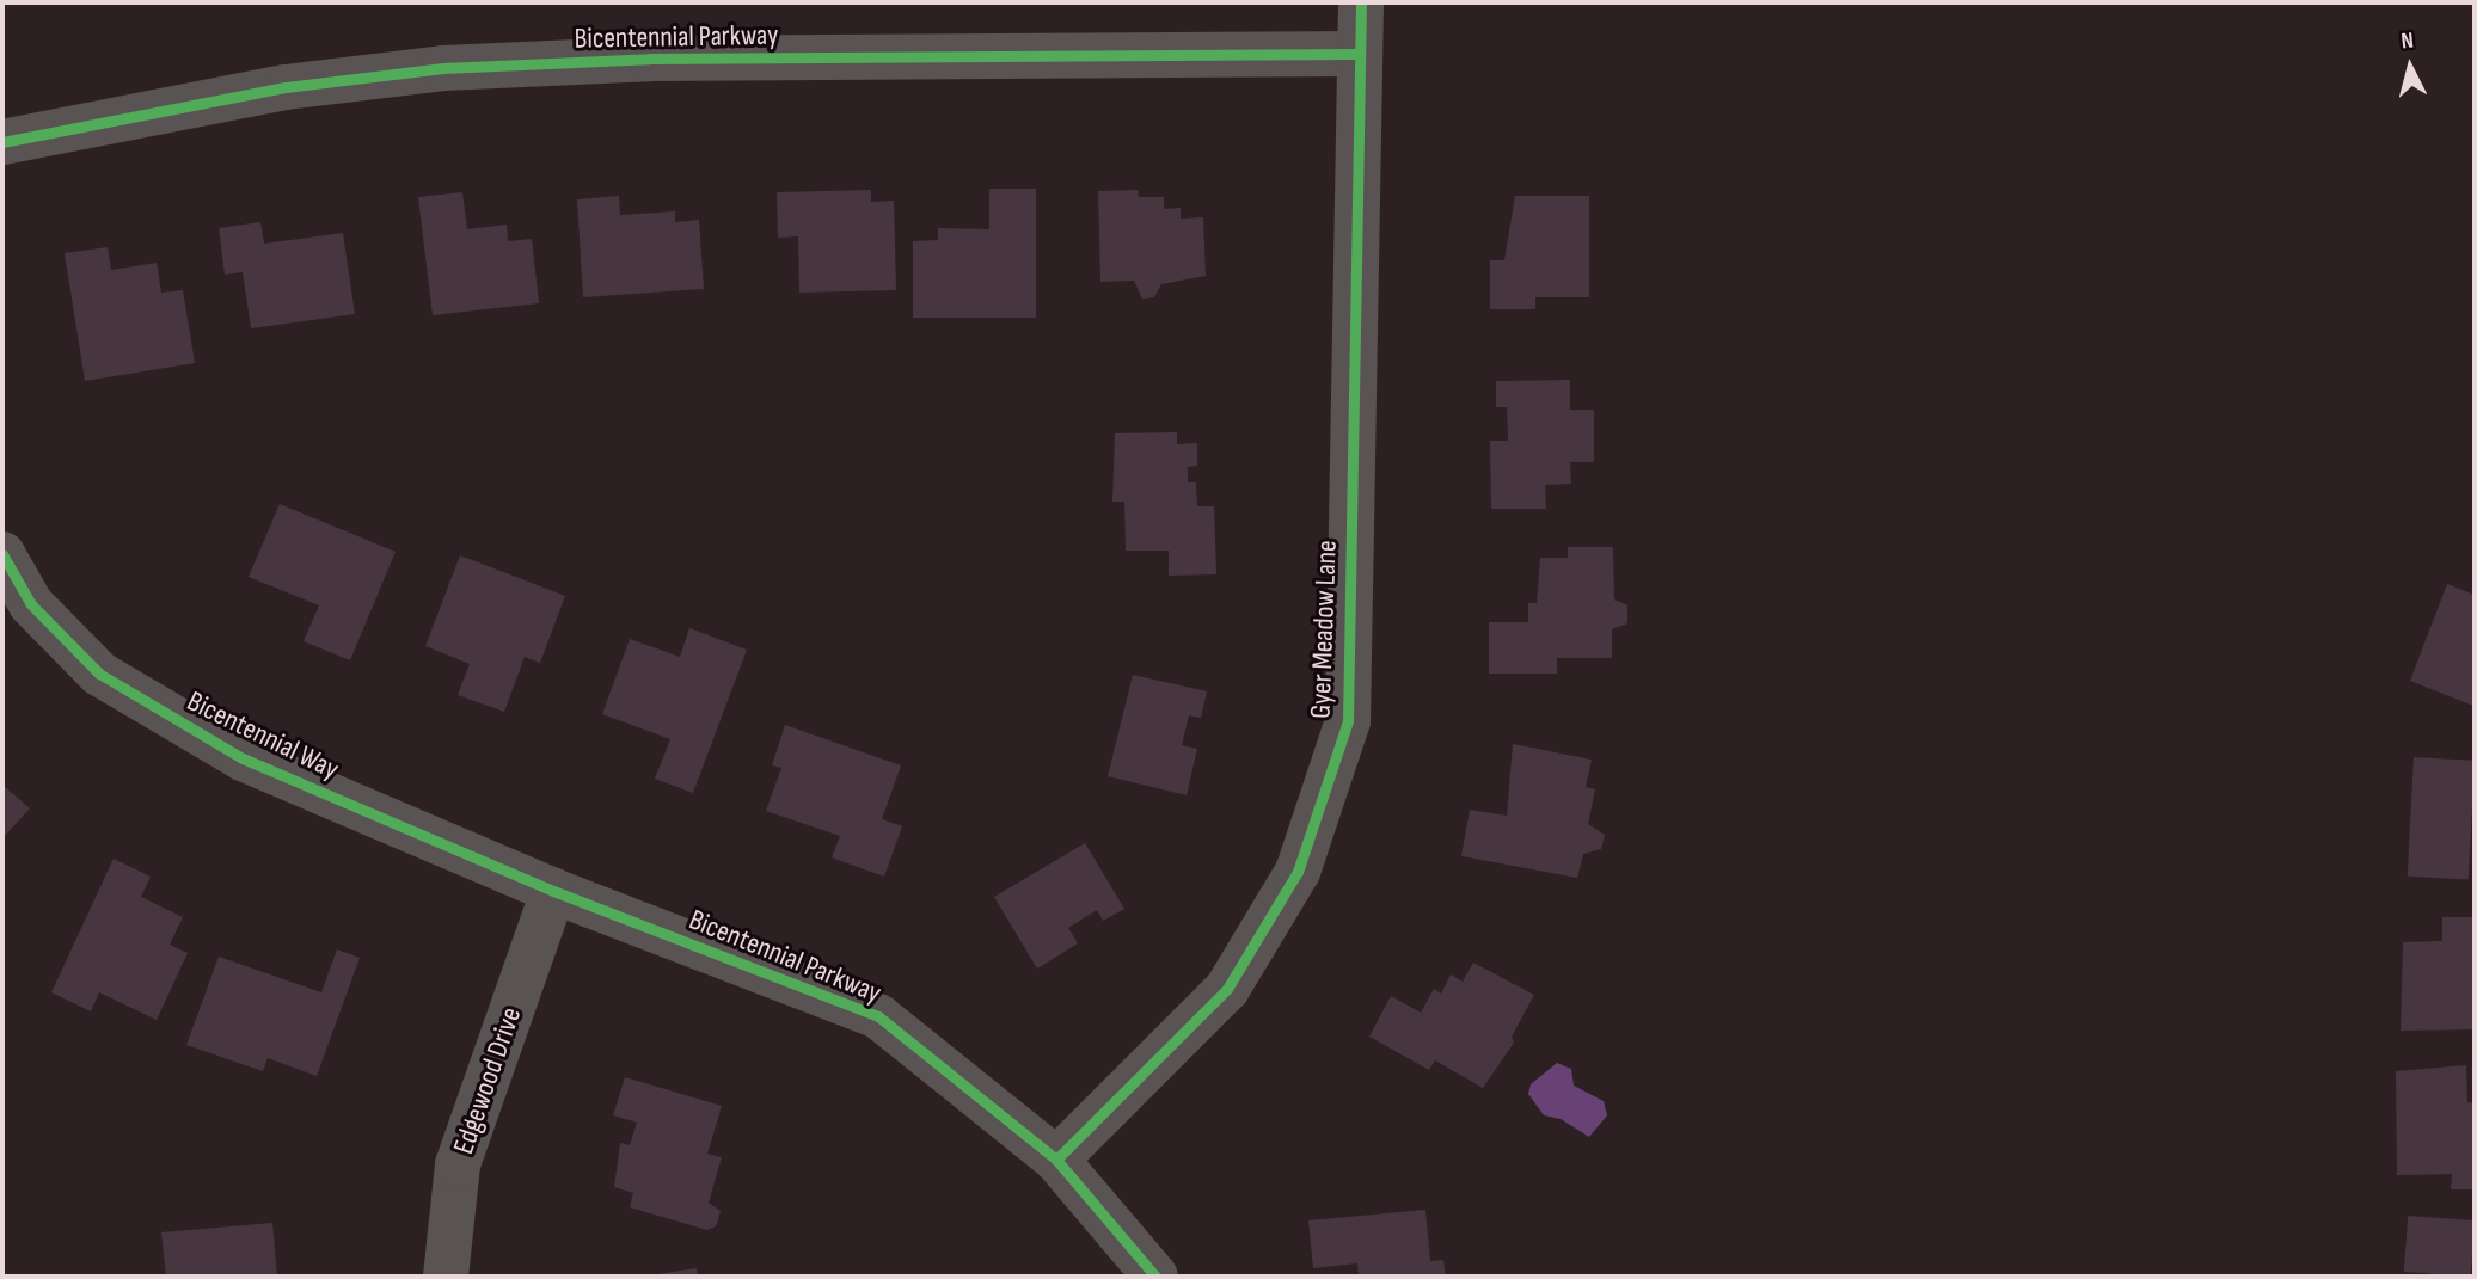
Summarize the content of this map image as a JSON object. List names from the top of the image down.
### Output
{
  "streets": {
    "street": [
      "Bicentennial Parkway",
      "Gyer Meadow Lane",
      "Bicentennial Way",
      "Edgewood Drive"
    ]
  },
  "crossings": [
    ["Bicentennial Parkway", "Gyer Meadow Lane"],
    ["Bicentennial Parkway", "Bicentennial Way"],
    ["Bicentennial Parkway", "Edgewood Drive"],
    ["Bicentennial Way", "Edgewood Drive"]
  ],
  "north": "top"
}
